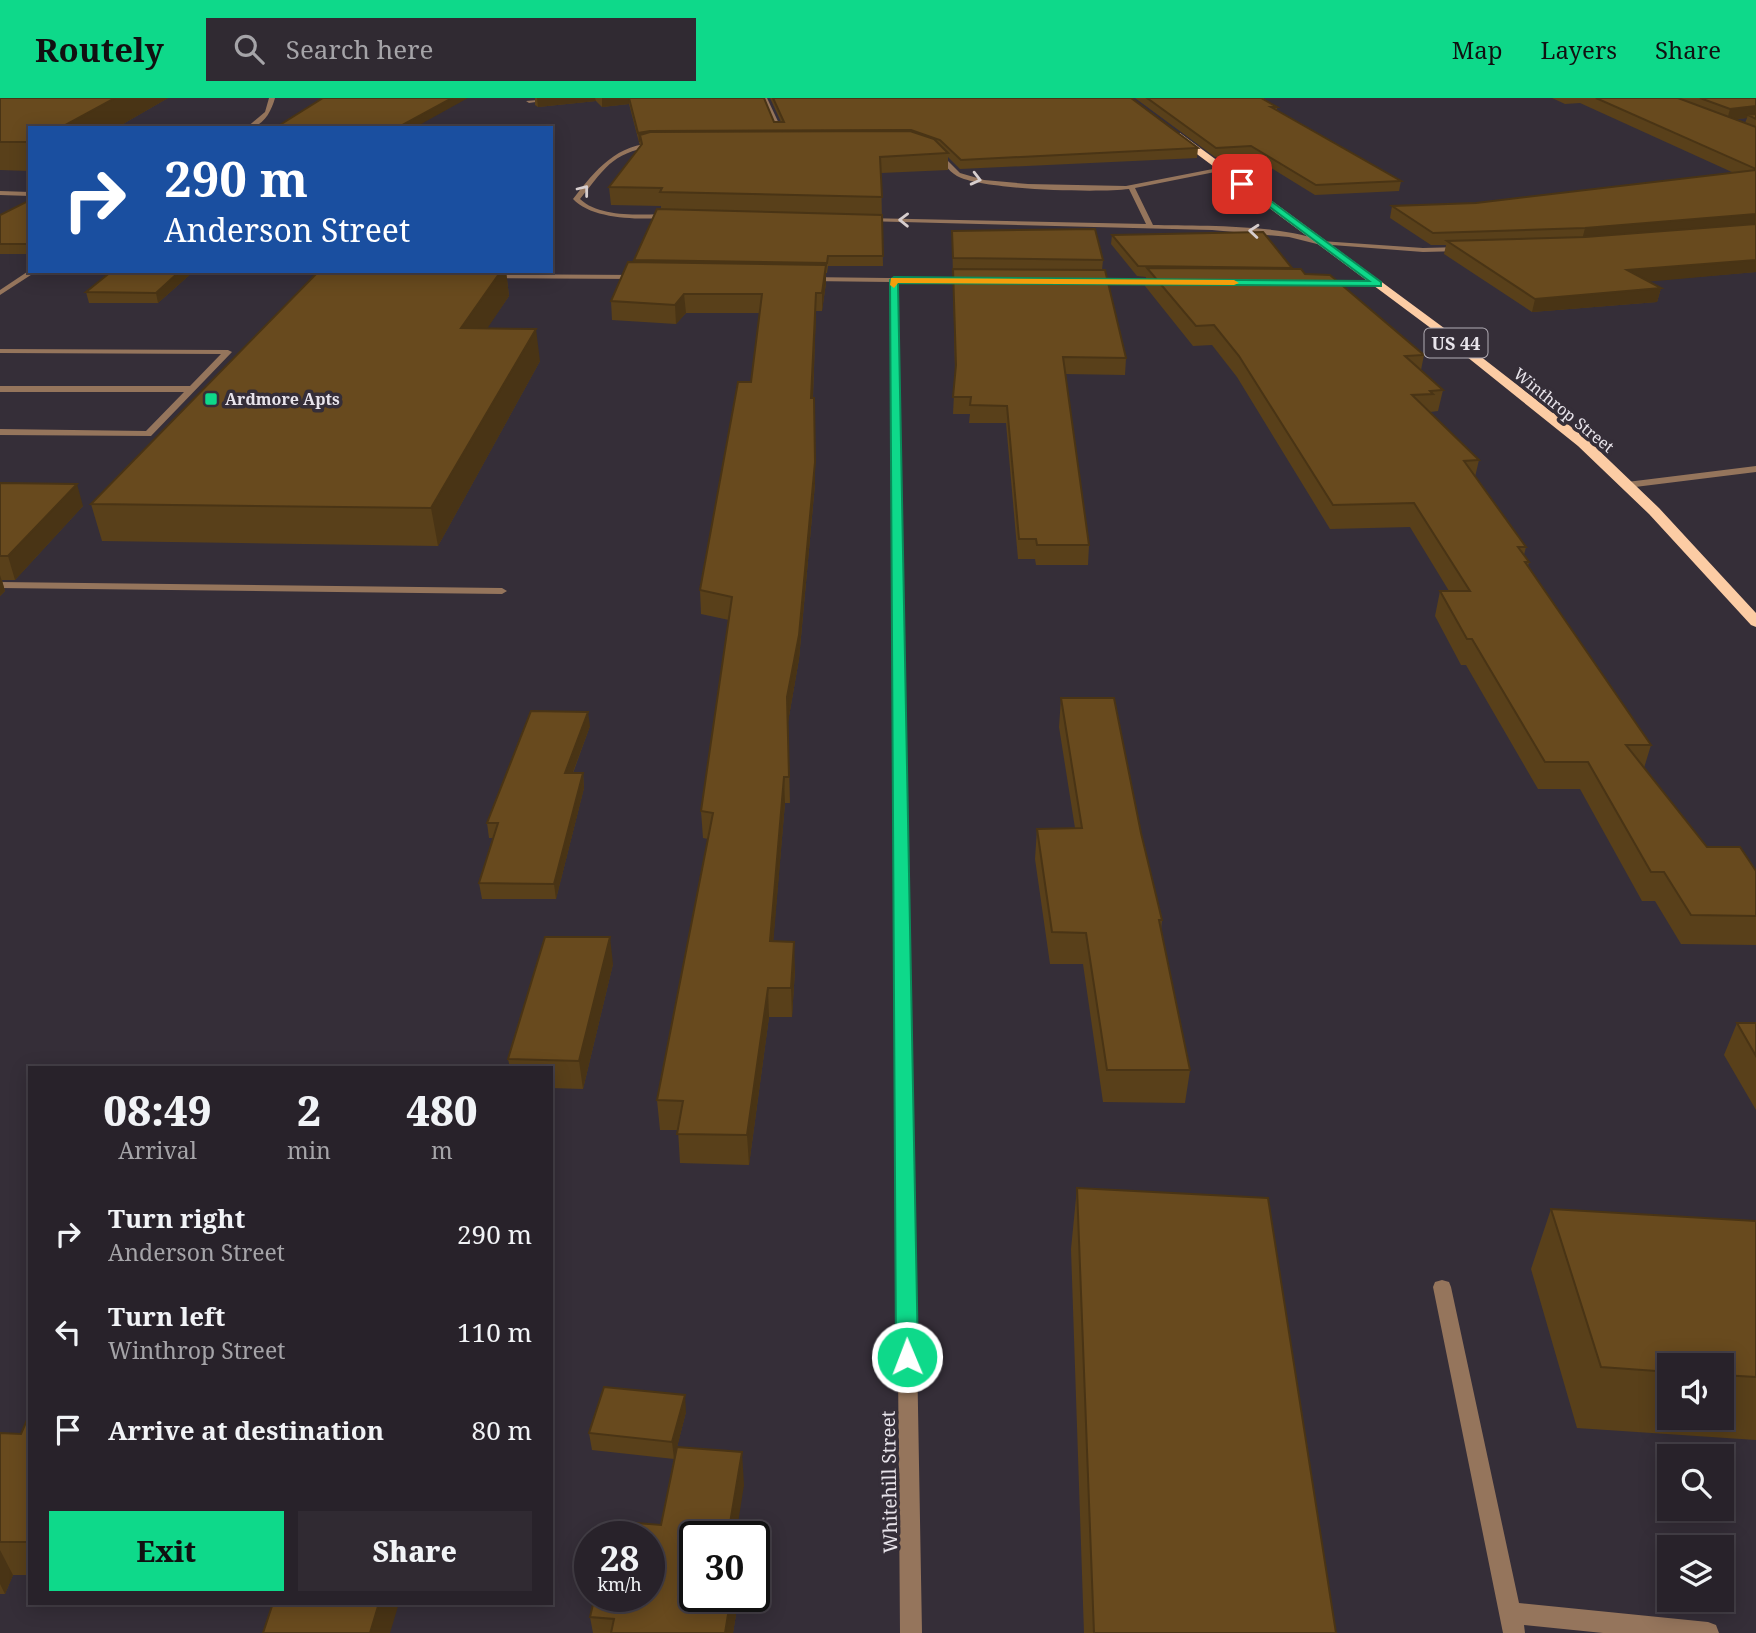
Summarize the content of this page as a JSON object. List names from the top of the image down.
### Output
{
  "streets": {
    "highway": ["US 44", "Winthrop Street"],
    "street": ["Whitehill Street"]
  },
  "places": {
    "transit": ["Ardmore Apts"]
  },
  "page": {
    "header": "Routely",
    "search": "Search here",
    "nav": ["Map", "Layers", "Share"],
    "turn": ["290 m", "Anderson Street"],
    "eta": [
      "08:49",
      "Arrival",
      "2",
      "min",
      "480",
      "m"
    ],
    "list": [
      {
        "name": "Turn right",
        "note": "Anderson Street",
        "value": "290 m"
      },
      {
        "name": "Turn left",
        "note": "Winthrop Street",
        "value": "110 m"
      },
      {
        "name": "Arrive at destination",
        "value": "80 m"
      }
    ],
    "buttons": ["Exit", "Share"],
    "speed": "28 km/h",
    "limit": "30"
  }
}
